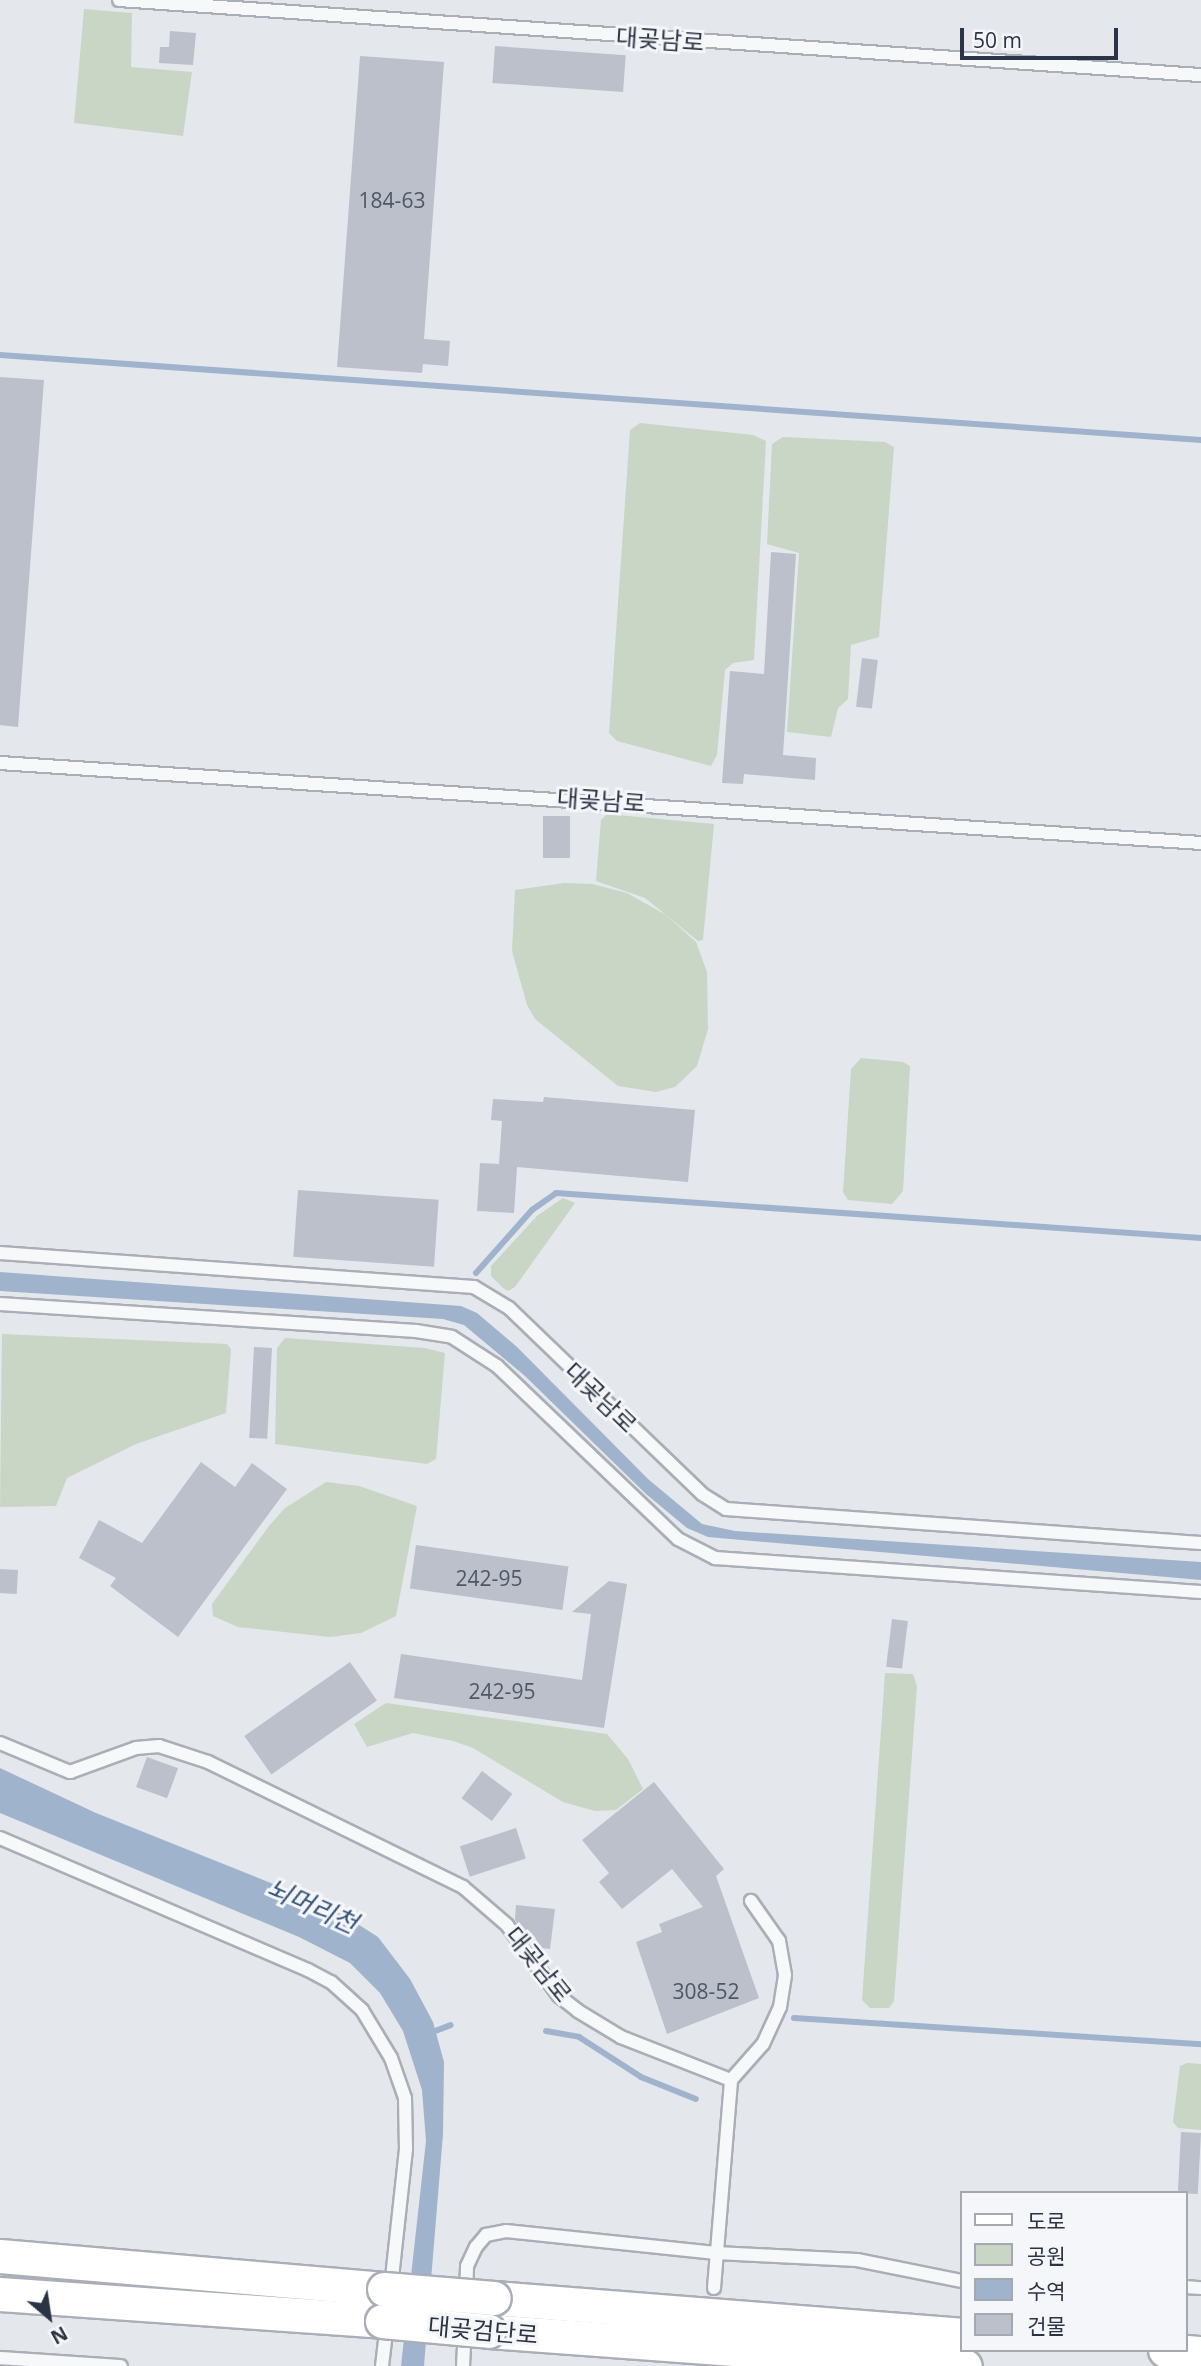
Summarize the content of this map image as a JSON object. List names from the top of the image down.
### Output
{
  "streets": {
    "main road": ["대곶검단로"],
    "lane": ["대곶남로"]
  },
  "water": ["뇌머리천"],
  "house_numbers": [
    "184-63",
    "242-95",
    "242-95",
    "308-52"
  ],
  "legend": [
    "도로",
    "공원",
    "수역",
    "건물"
  ],
  "scale_bar": "50 m",
  "north": "bottom right"
}
